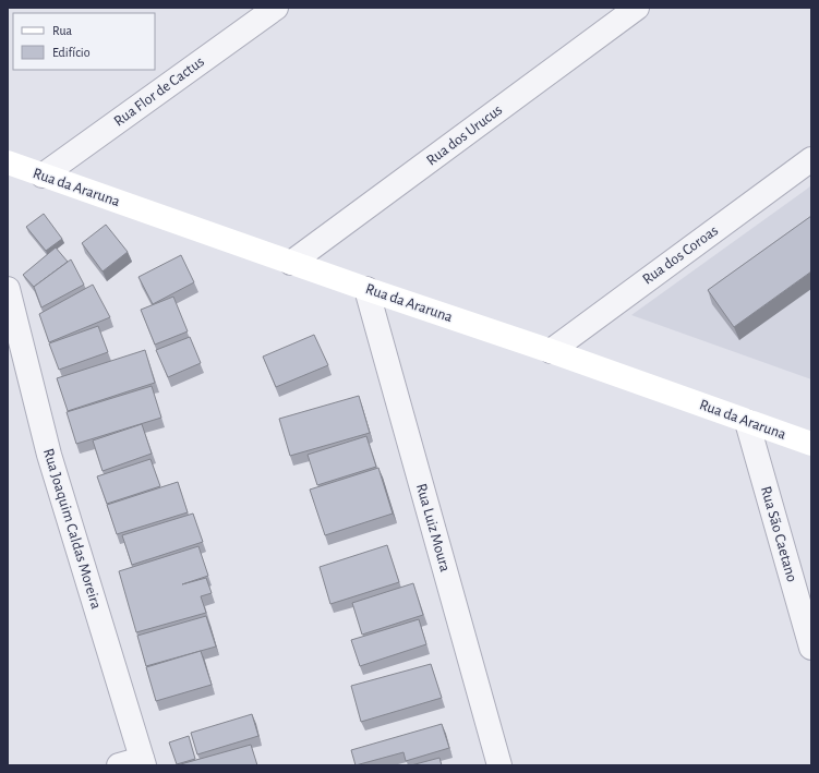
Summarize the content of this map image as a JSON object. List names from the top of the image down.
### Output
{
  "streets": {
    "street": [
      "Rua Flor de Cactus",
      "Rua dos Urucus",
      "Rua da Araruna",
      "Rua dos Coroas",
      "Rua Luiz Moura",
      "Rua Joaquim Caldas Moreira",
      "Rua São Caetano"
    ]
  },
  "crossings": [
    ["Rua Flor de Cactus", "Rua da Araruna"],
    ["Rua dos Urucus", "Rua da Araruna"],
    ["Rua da Araruna", "Rua dos Coroas"],
    ["Rua da Araruna", "Rua Luiz Moura"],
    ["Rua da Araruna", "Rua São Caetano"]
  ],
  "legend": ["Rua", "Edifício"]
}
